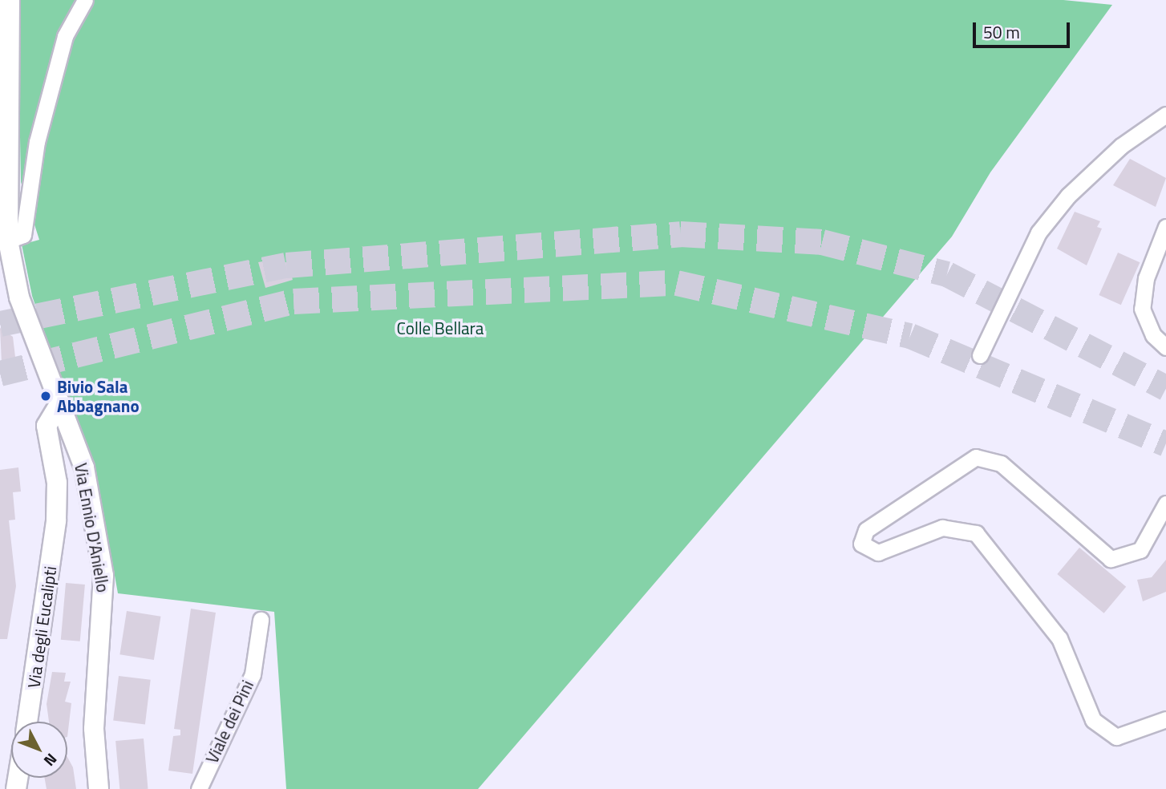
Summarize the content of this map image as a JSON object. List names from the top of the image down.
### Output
{
  "streets": {
    "street": ["Via Ennio D'Aniello", "Via degli Eucalipti", "Viale dei Pini"]
  },
  "crossings": [
    ["Via Ennio D'Aniello", "Via degli Eucalipti"]
  ],
  "parks": ["Colle Bellara"],
  "places": ["Bivio Sala Abbagnano"],
  "scale_bar": "50 m",
  "north": "bottom right"
}
